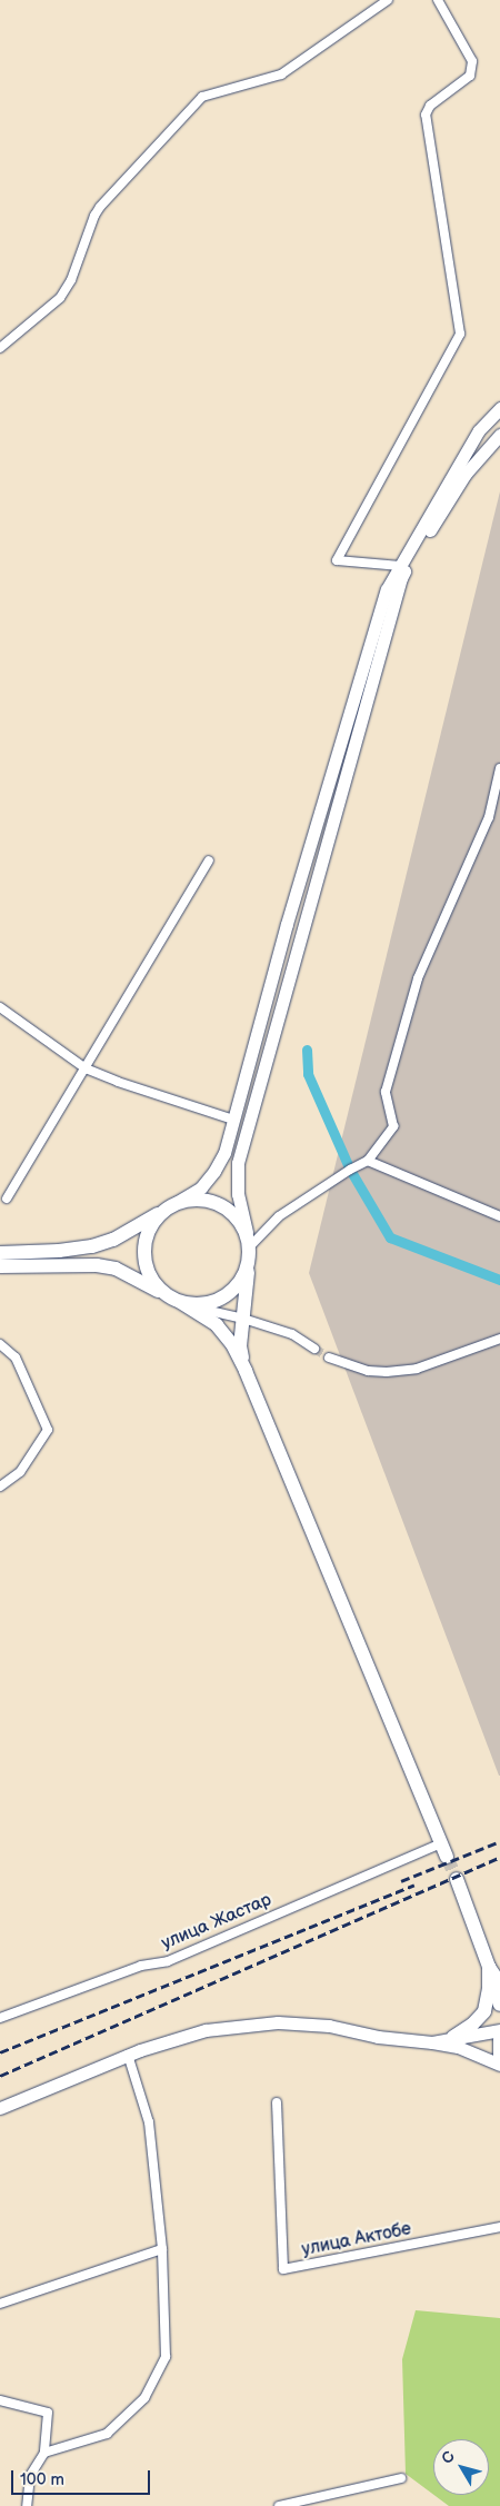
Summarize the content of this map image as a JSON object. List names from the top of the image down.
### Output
{
  "streets": {
    "street": ["улица Жастар", "улица Актобе"]
  },
  "scale_bar": "100 m",
  "north": "top left"
}
